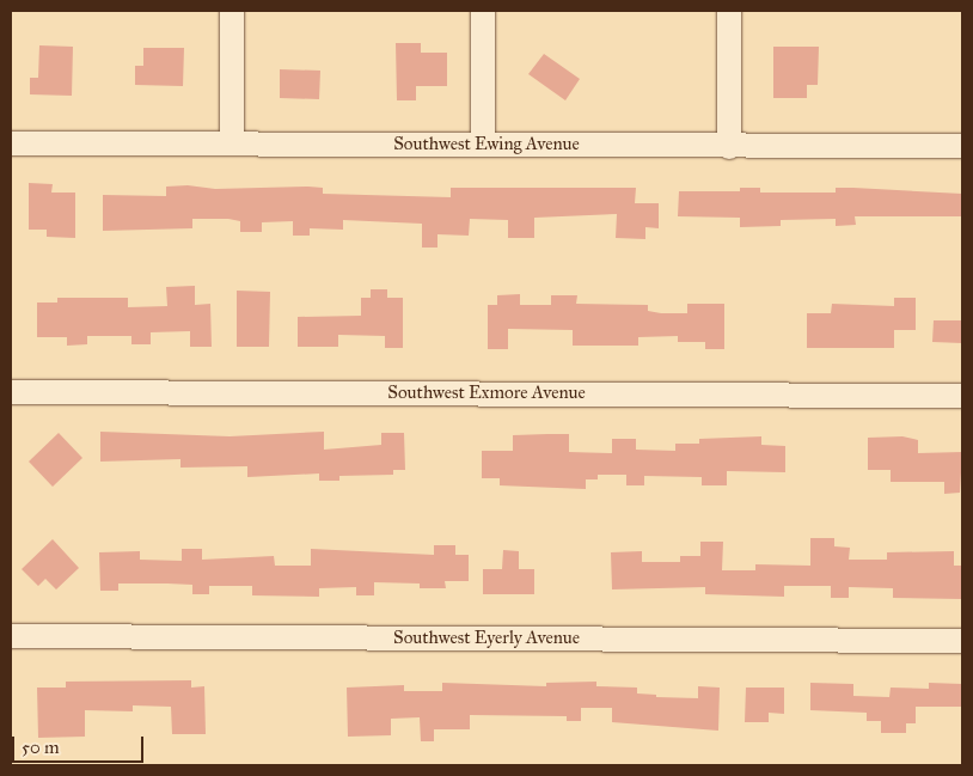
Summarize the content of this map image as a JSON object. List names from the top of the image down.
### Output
{
  "streets": {
    "street": ["Southwest Ewing Avenue", "Southwest Exmore Avenue", "Southwest Eyerly Avenue"]
  },
  "scale_bar": "50 m"
}
